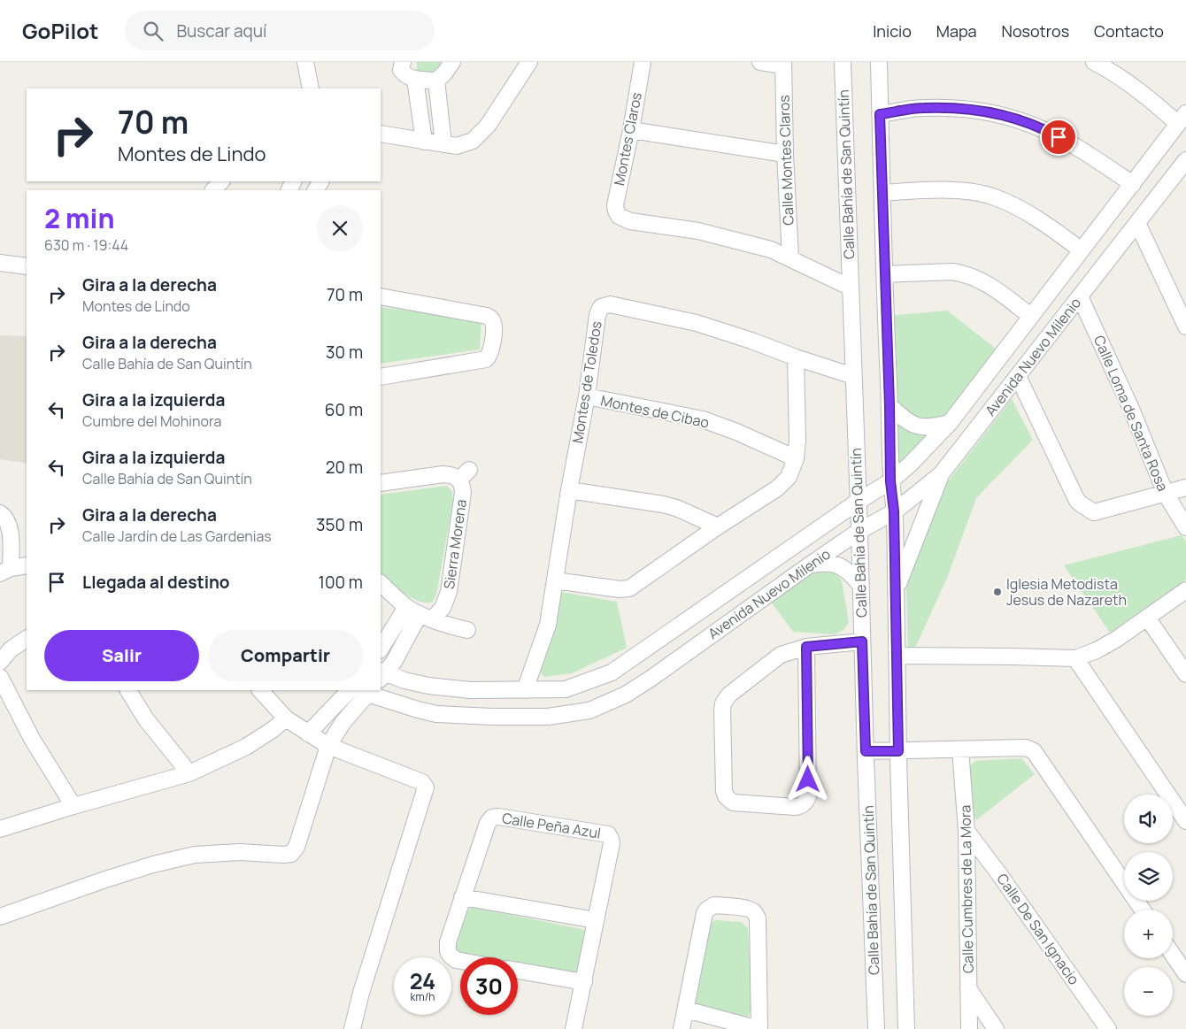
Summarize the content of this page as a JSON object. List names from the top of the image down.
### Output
{
  "streets": {
    "street": [
      "Montes Claros",
      "Calle Montes Claros",
      "Calle Bahía de San Quintín",
      "Avenida Nuevo Milenio",
      "Montes de Toledos",
      "Montes de Cibao",
      "Calle Loma de Santa Rosa",
      "Sierra Morena",
      "Calle Peña Azul",
      "Calle Cumbres de La Mora",
      "Calle De San Ignacio"
    ]
  },
  "crossings": [
    ["Montes Claros", "Calle Montes Claros"],
    ["Calle Bahía de San Quintín", "Avenida Nuevo Milenio"],
    ["Calle Bahía de San Quintín", "Montes de Toledos"],
    ["Avenida Nuevo Milenio", "Montes de Toledos"],
    ["Avenida Nuevo Milenio", "Calle Loma de Santa Rosa"],
    ["Avenida Nuevo Milenio", "Sierra Morena"],
    ["Montes de Toledos", "Montes de Cibao"],
    ["Calle Cumbres de La Mora", "Calle De San Ignacio"]
  ],
  "places": ["Iglesia Metodista Jesus de Nazareth"],
  "page": {
    "header": "GoPilot",
    "search": "Buscar aquí",
    "nav": [
      "Inicio",
      "Mapa",
      "Nosotros",
      "Contacto"
    ],
    "turn": ["70 m", "Montes de Lindo"],
    "heading": ["2 min", "630 m · 19:44"],
    "list": [
      {
        "name": "Gira a la derecha",
        "note": "Montes de Lindo",
        "value": "70 m"
      },
      {
        "name": "Gira a la derecha",
        "note": "Calle Bahía de San Quintín",
        "value": "30 m"
      },
      {
        "name": "Gira a la izquierda",
        "note": "Cumbre del Mohinora",
        "value": "60 m"
      },
      {
        "name": "Gira a la izquierda",
        "note": "Calle Bahía de San Quintín",
        "value": "20 m"
      },
      {
        "name": "Gira a la derecha",
        "note": "Calle Jardín de Las Gardenias",
        "value": "350 m"
      },
      {
        "name": "Llegada al destino",
        "value": "100 m"
      }
    ],
    "buttons": ["Salir", "Compartir"],
    "map_buttons": ["+", "−"],
    "speed": "24 km/h",
    "limit": "30"
  }
}
